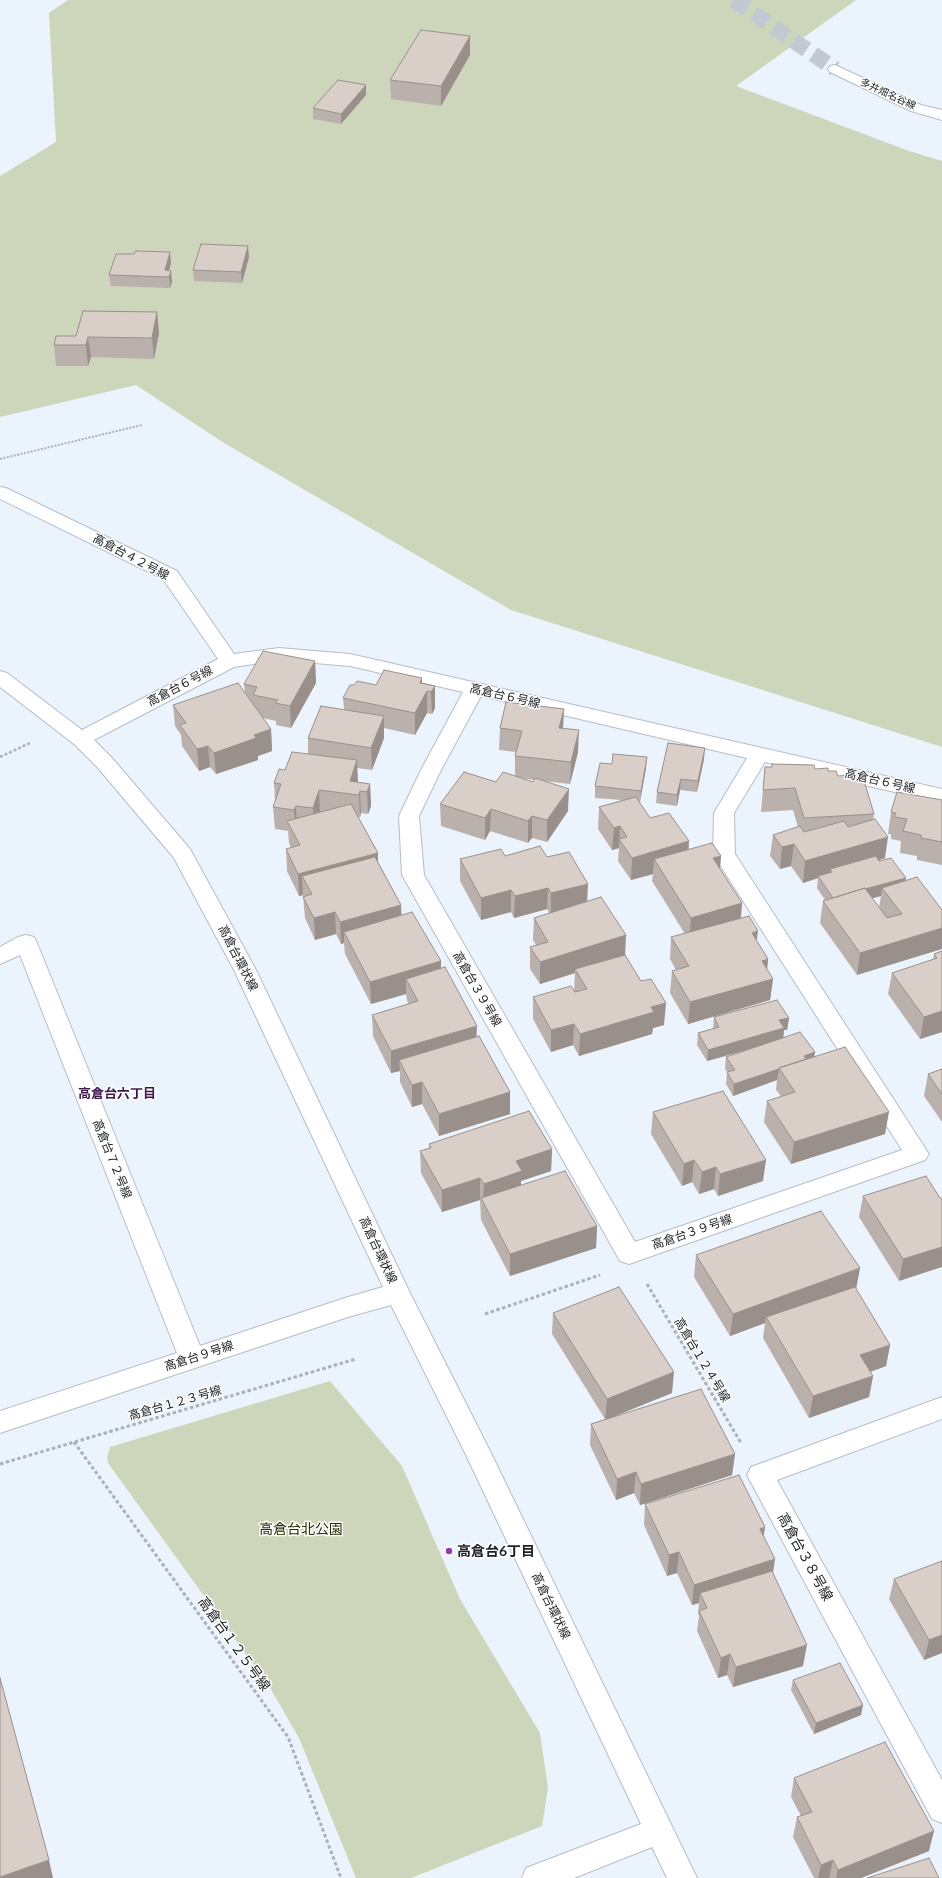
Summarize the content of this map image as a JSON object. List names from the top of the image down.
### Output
{
  "streets": {
    "street": [
      "多井畑名谷線",
      "高倉台４２号線",
      "高倉台６号線",
      "高倉台環状線",
      "高倉台３９号線",
      "高倉台７２号線",
      "高倉台９号線",
      "高倉台３８号線"
    ],
    "path": ["高倉台１２４号線", "高倉台１２３号線", "高倉台１２５号線"]
  },
  "crossings": [
    ["高倉台４２号線", "高倉台６号線"],
    ["高倉台６号線", "高倉台環状線"],
    ["高倉台６号線", "高倉台３９号線"],
    ["高倉台環状線", "高倉台９号線"],
    ["高倉台３９号線", "高倉台１２４号線"],
    ["高倉台７２号線", "高倉台９号線"],
    ["高倉台１２４号線", "高倉台３８号線"],
    ["高倉台１２３号線", "高倉台１２５号線"]
  ],
  "districts": ["高倉台六丁目"],
  "parks": ["高倉台北公園"],
  "places": ["高倉台6丁目"]
}
